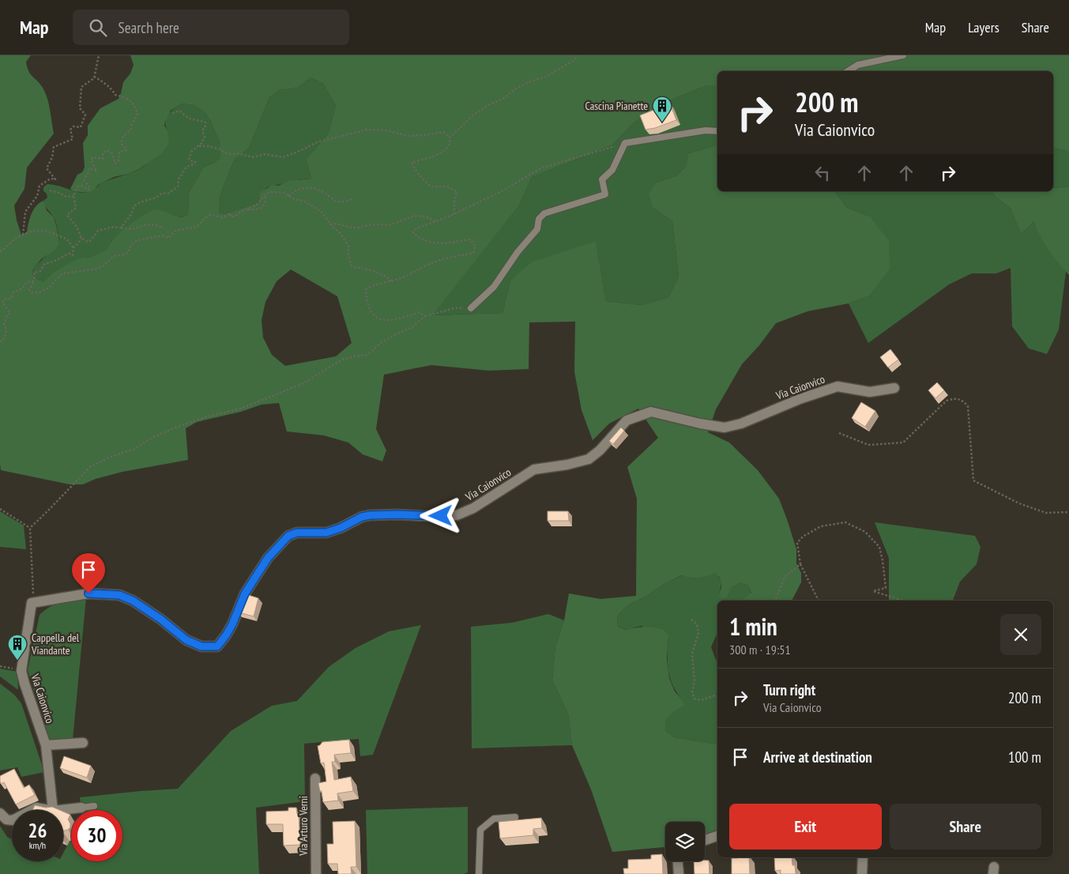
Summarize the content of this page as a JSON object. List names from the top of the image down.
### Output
{
  "streets": {
    "street": ["Via Caionvico", "Via Arturo Verni"]
  },
  "places": {
    "building": ["Cascina Pianette", "Cappella del Viandante"]
  },
  "page": {
    "header": "Map",
    "search": "Search here",
    "nav": ["Map", "Layers", "Share"],
    "turn": ["200 m", "Via Caionvico"],
    "heading": ["1 min", "300 m · 19:51"],
    "list": [
      {
        "name": "Turn right",
        "note": "Via Caionvico",
        "value": "200 m"
      },
      {
        "name": "Arrive at destination",
        "value": "100 m"
      }
    ],
    "buttons": ["Exit", "Share"],
    "speed": "26 km/h",
    "limit": "30"
  }
}
